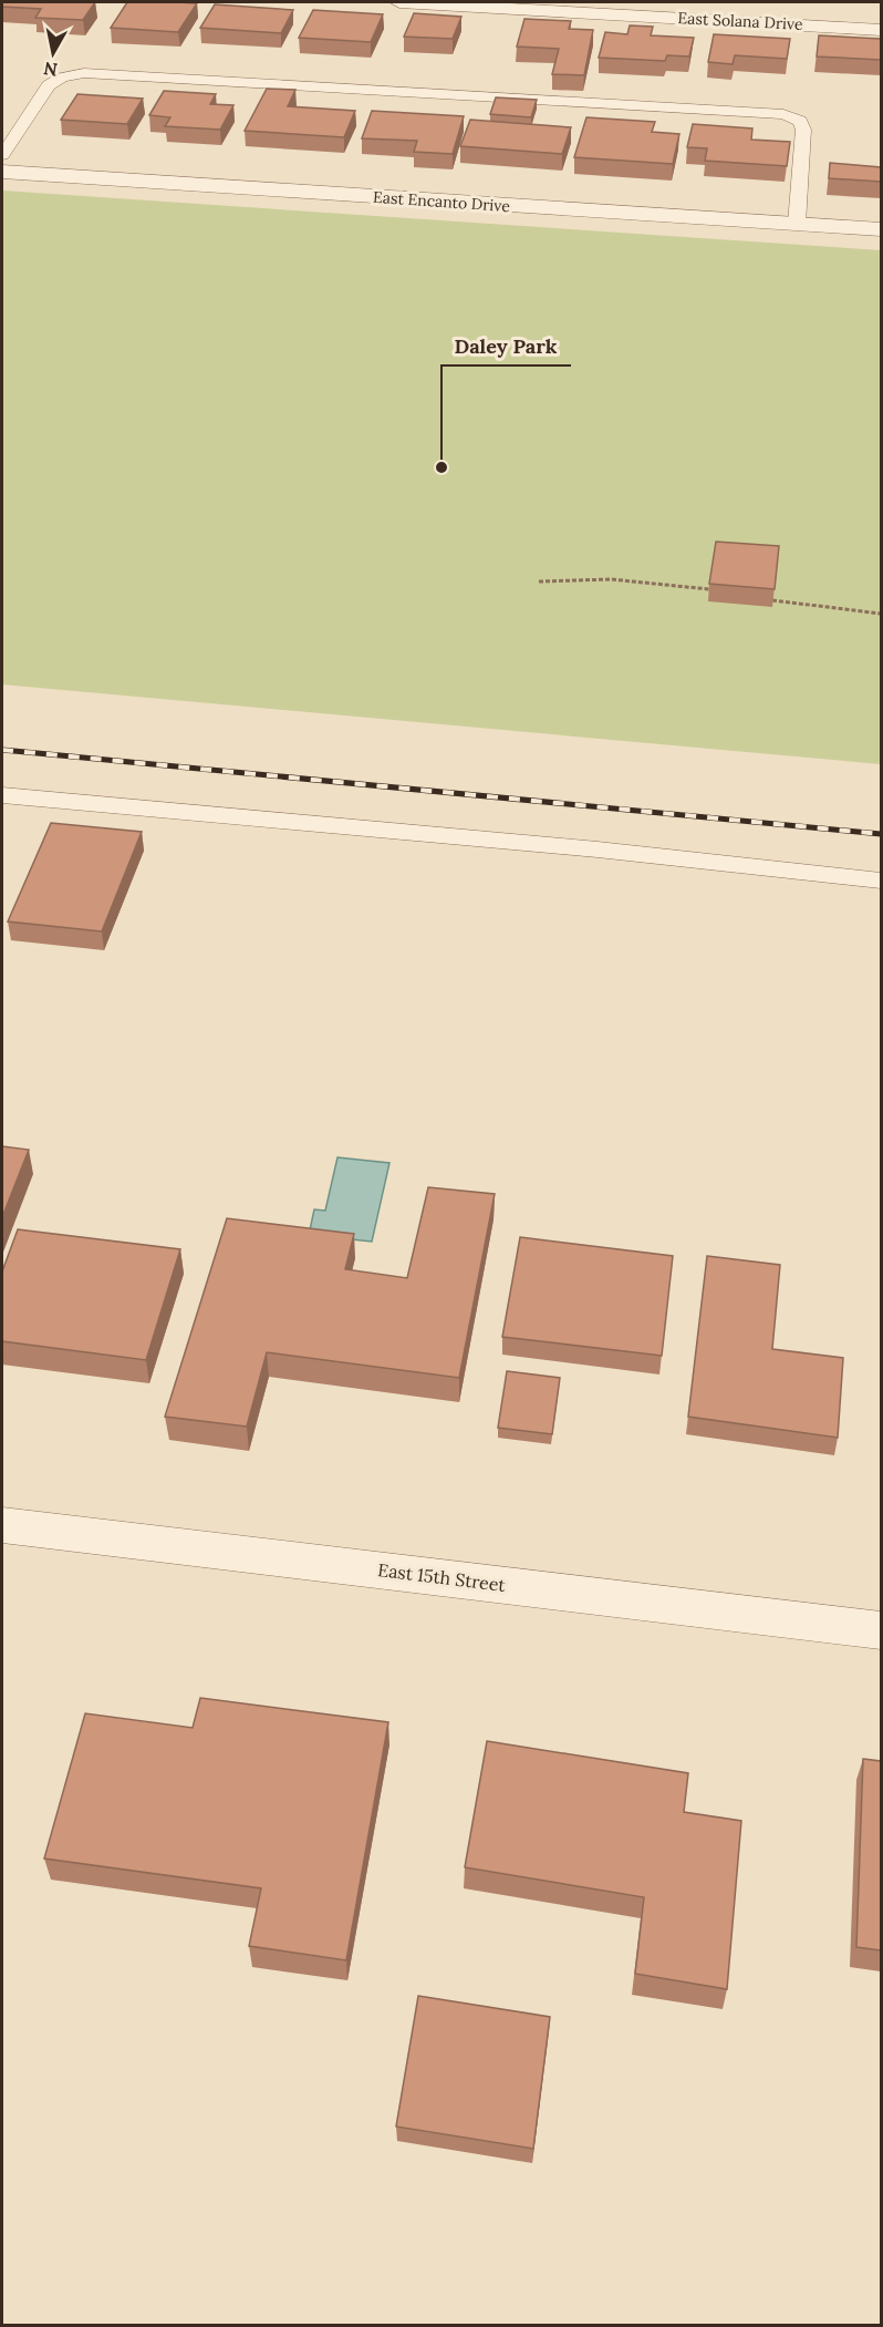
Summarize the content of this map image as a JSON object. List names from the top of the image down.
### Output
{
  "streets": {
    "street": ["East Solana Drive", "East Encanto Drive", "East 15th Street"]
  },
  "places": ["Daley Park"],
  "north": "bottom"
}
